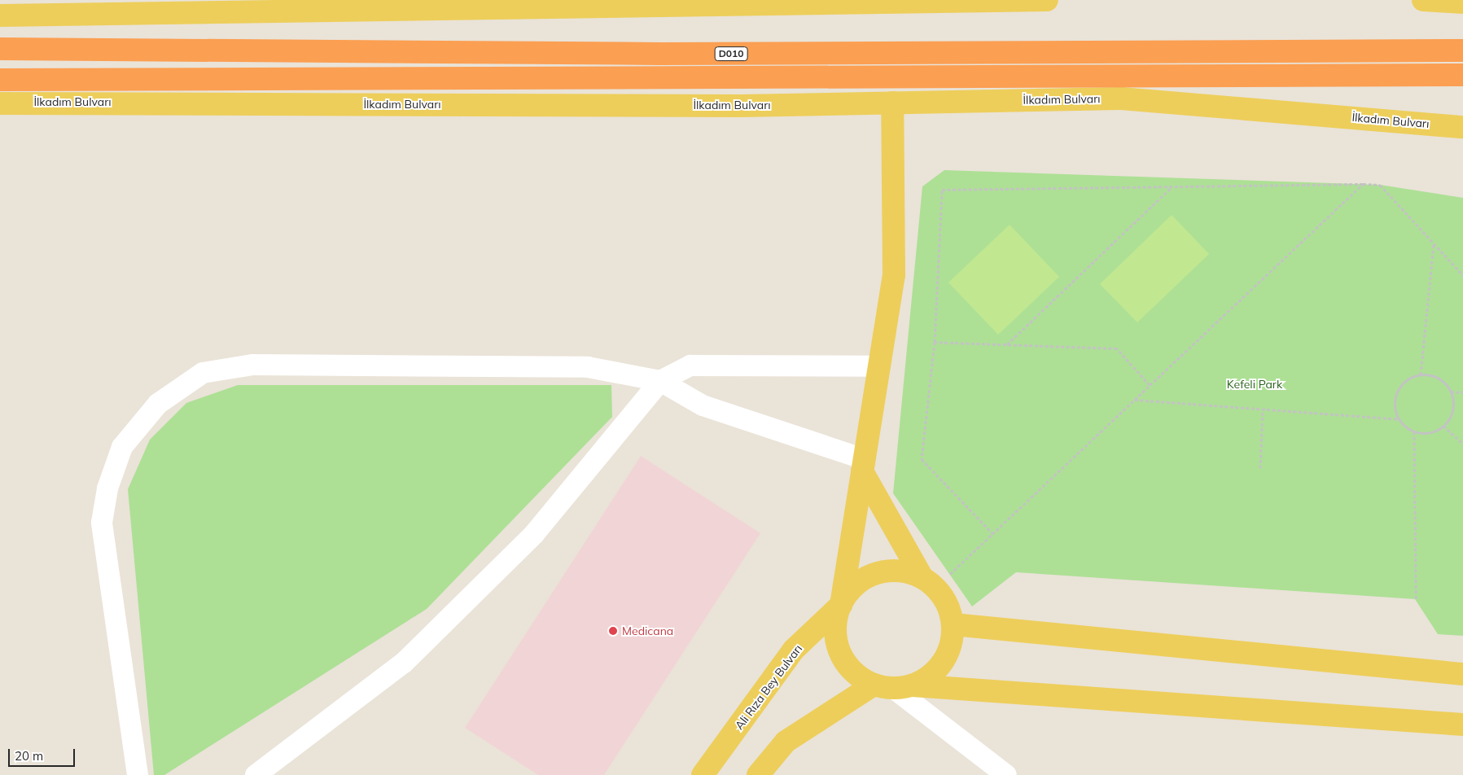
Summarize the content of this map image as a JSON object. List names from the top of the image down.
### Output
{
  "streets": {
    "highway": ["D010", "İlkadım Bulvarı"],
    "main road": ["Ali Rıza Bey Bulvarı"]
  },
  "parks": ["Kefeli Park"],
  "places": ["Medicana"],
  "scale_bar": "20 m"
}
